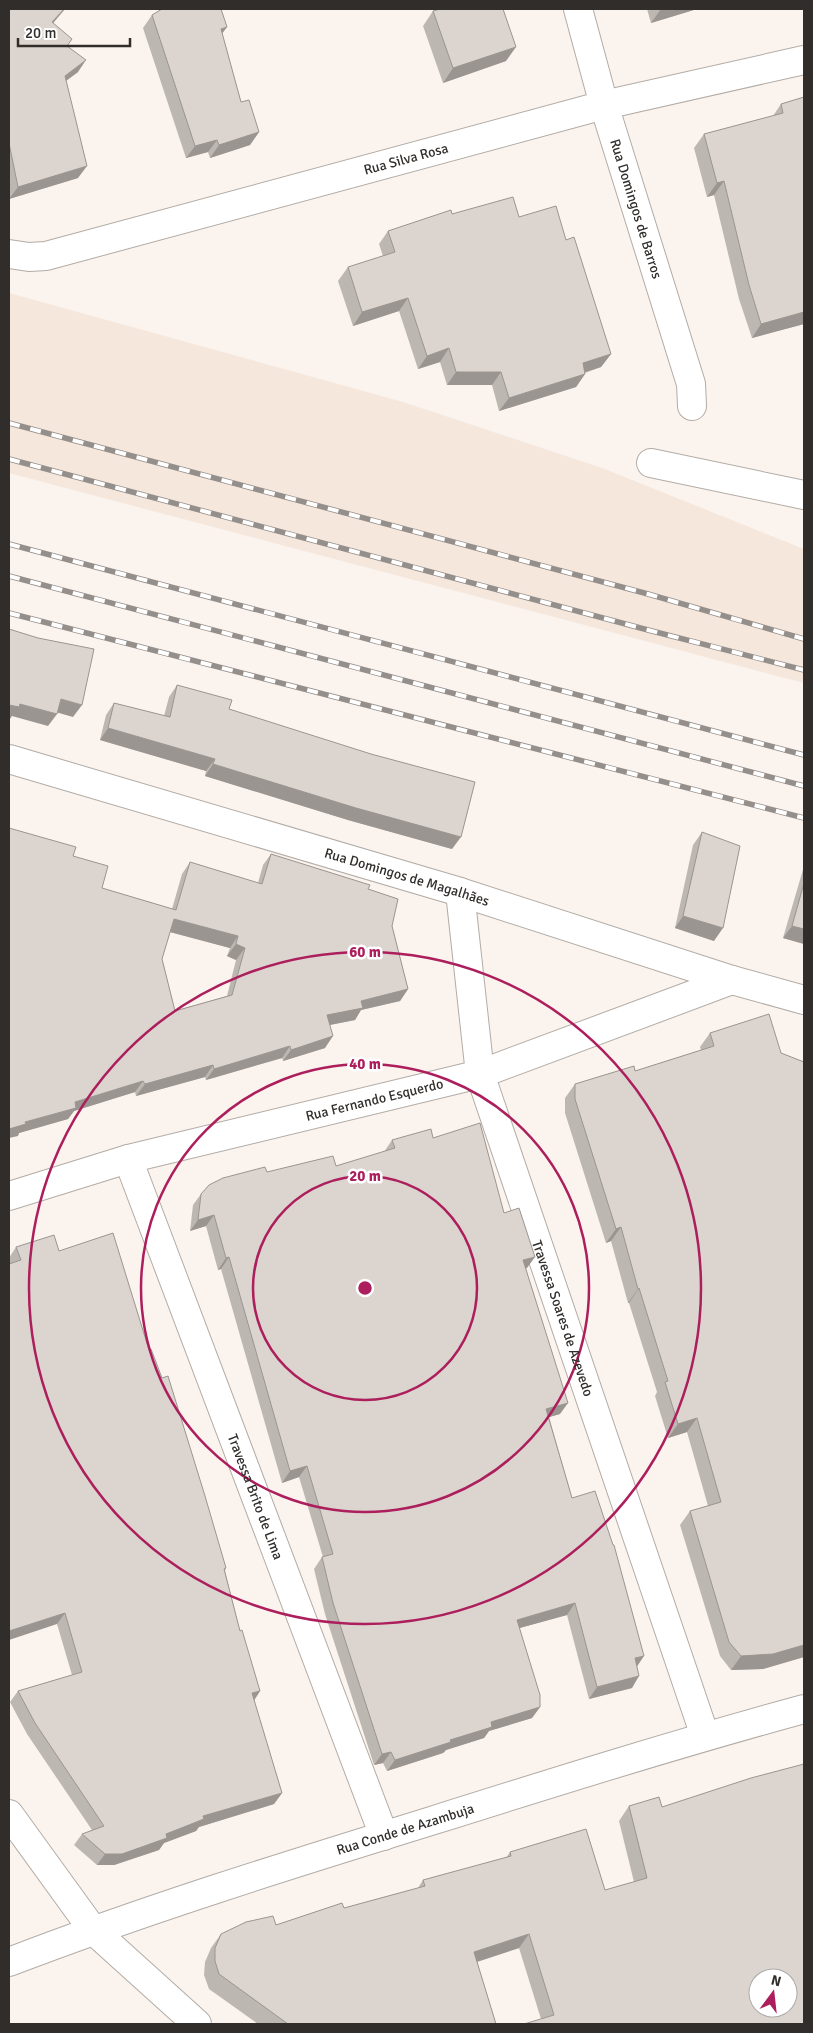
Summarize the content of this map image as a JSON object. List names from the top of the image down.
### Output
{
  "streets": {
    "street": [
      "Rua Silva Rosa",
      "Rua Domingos de Barros",
      "Rua Domingos de Magalhães",
      "Rua Fernando Esquerdo",
      "Travessa Soares de Azevedo",
      "Travessa Brito de Lima",
      "Rua Conde de Azambuja"
    ]
  },
  "crossings": [
    ["Rua Silva Rosa", "Rua Domingos de Barros"],
    ["Rua Domingos de Magalhães", "Rua Fernando Esquerdo"],
    ["Rua Domingos de Magalhães", "Travessa Soares de Azevedo"],
    ["Rua Fernando Esquerdo", "Travessa Soares de Azevedo"],
    ["Rua Fernando Esquerdo", "Travessa Brito de Lima"],
    ["Travessa Soares de Azevedo", "Rua Conde de Azambuja"],
    ["Travessa Brito de Lima", "Rua Conde de Azambuja"]
  ],
  "scale_bar": "20 m",
  "north": "top",
  "rings": ["60 m", "40 m", "20 m"]
}
